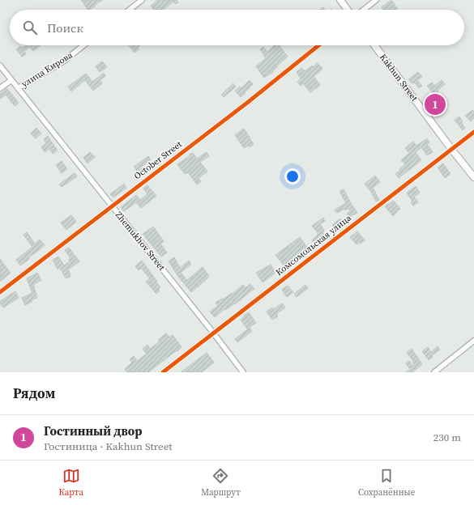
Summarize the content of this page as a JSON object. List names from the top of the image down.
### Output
{
  "streets": {
    "street": [
      "улица Кирова",
      "Kakhun Street",
      "October Street",
      "Zhemukhov Street",
      "Комсомольская улица"
    ]
  },
  "crossings": [
    ["улица Кирова", "Zhemukhov Street"],
    ["Kakhun Street", "Комсомольская улица"],
    ["October Street", "Zhemukhov Street"],
    ["Zhemukhov Street", "Комсомольская улица"]
  ],
  "page": {
    "search": "Поиск",
    "pins": "1",
    "heading": "Рядом",
    "list": [
      {
        "mark": "1",
        "name": "Гостинный двор",
        "note": "Гостиница · Kakhun Street",
        "value": "230 m"
      }
    ],
    "nav": ["Карта", "Маршрут", "Сохранённые"]
  }
}
